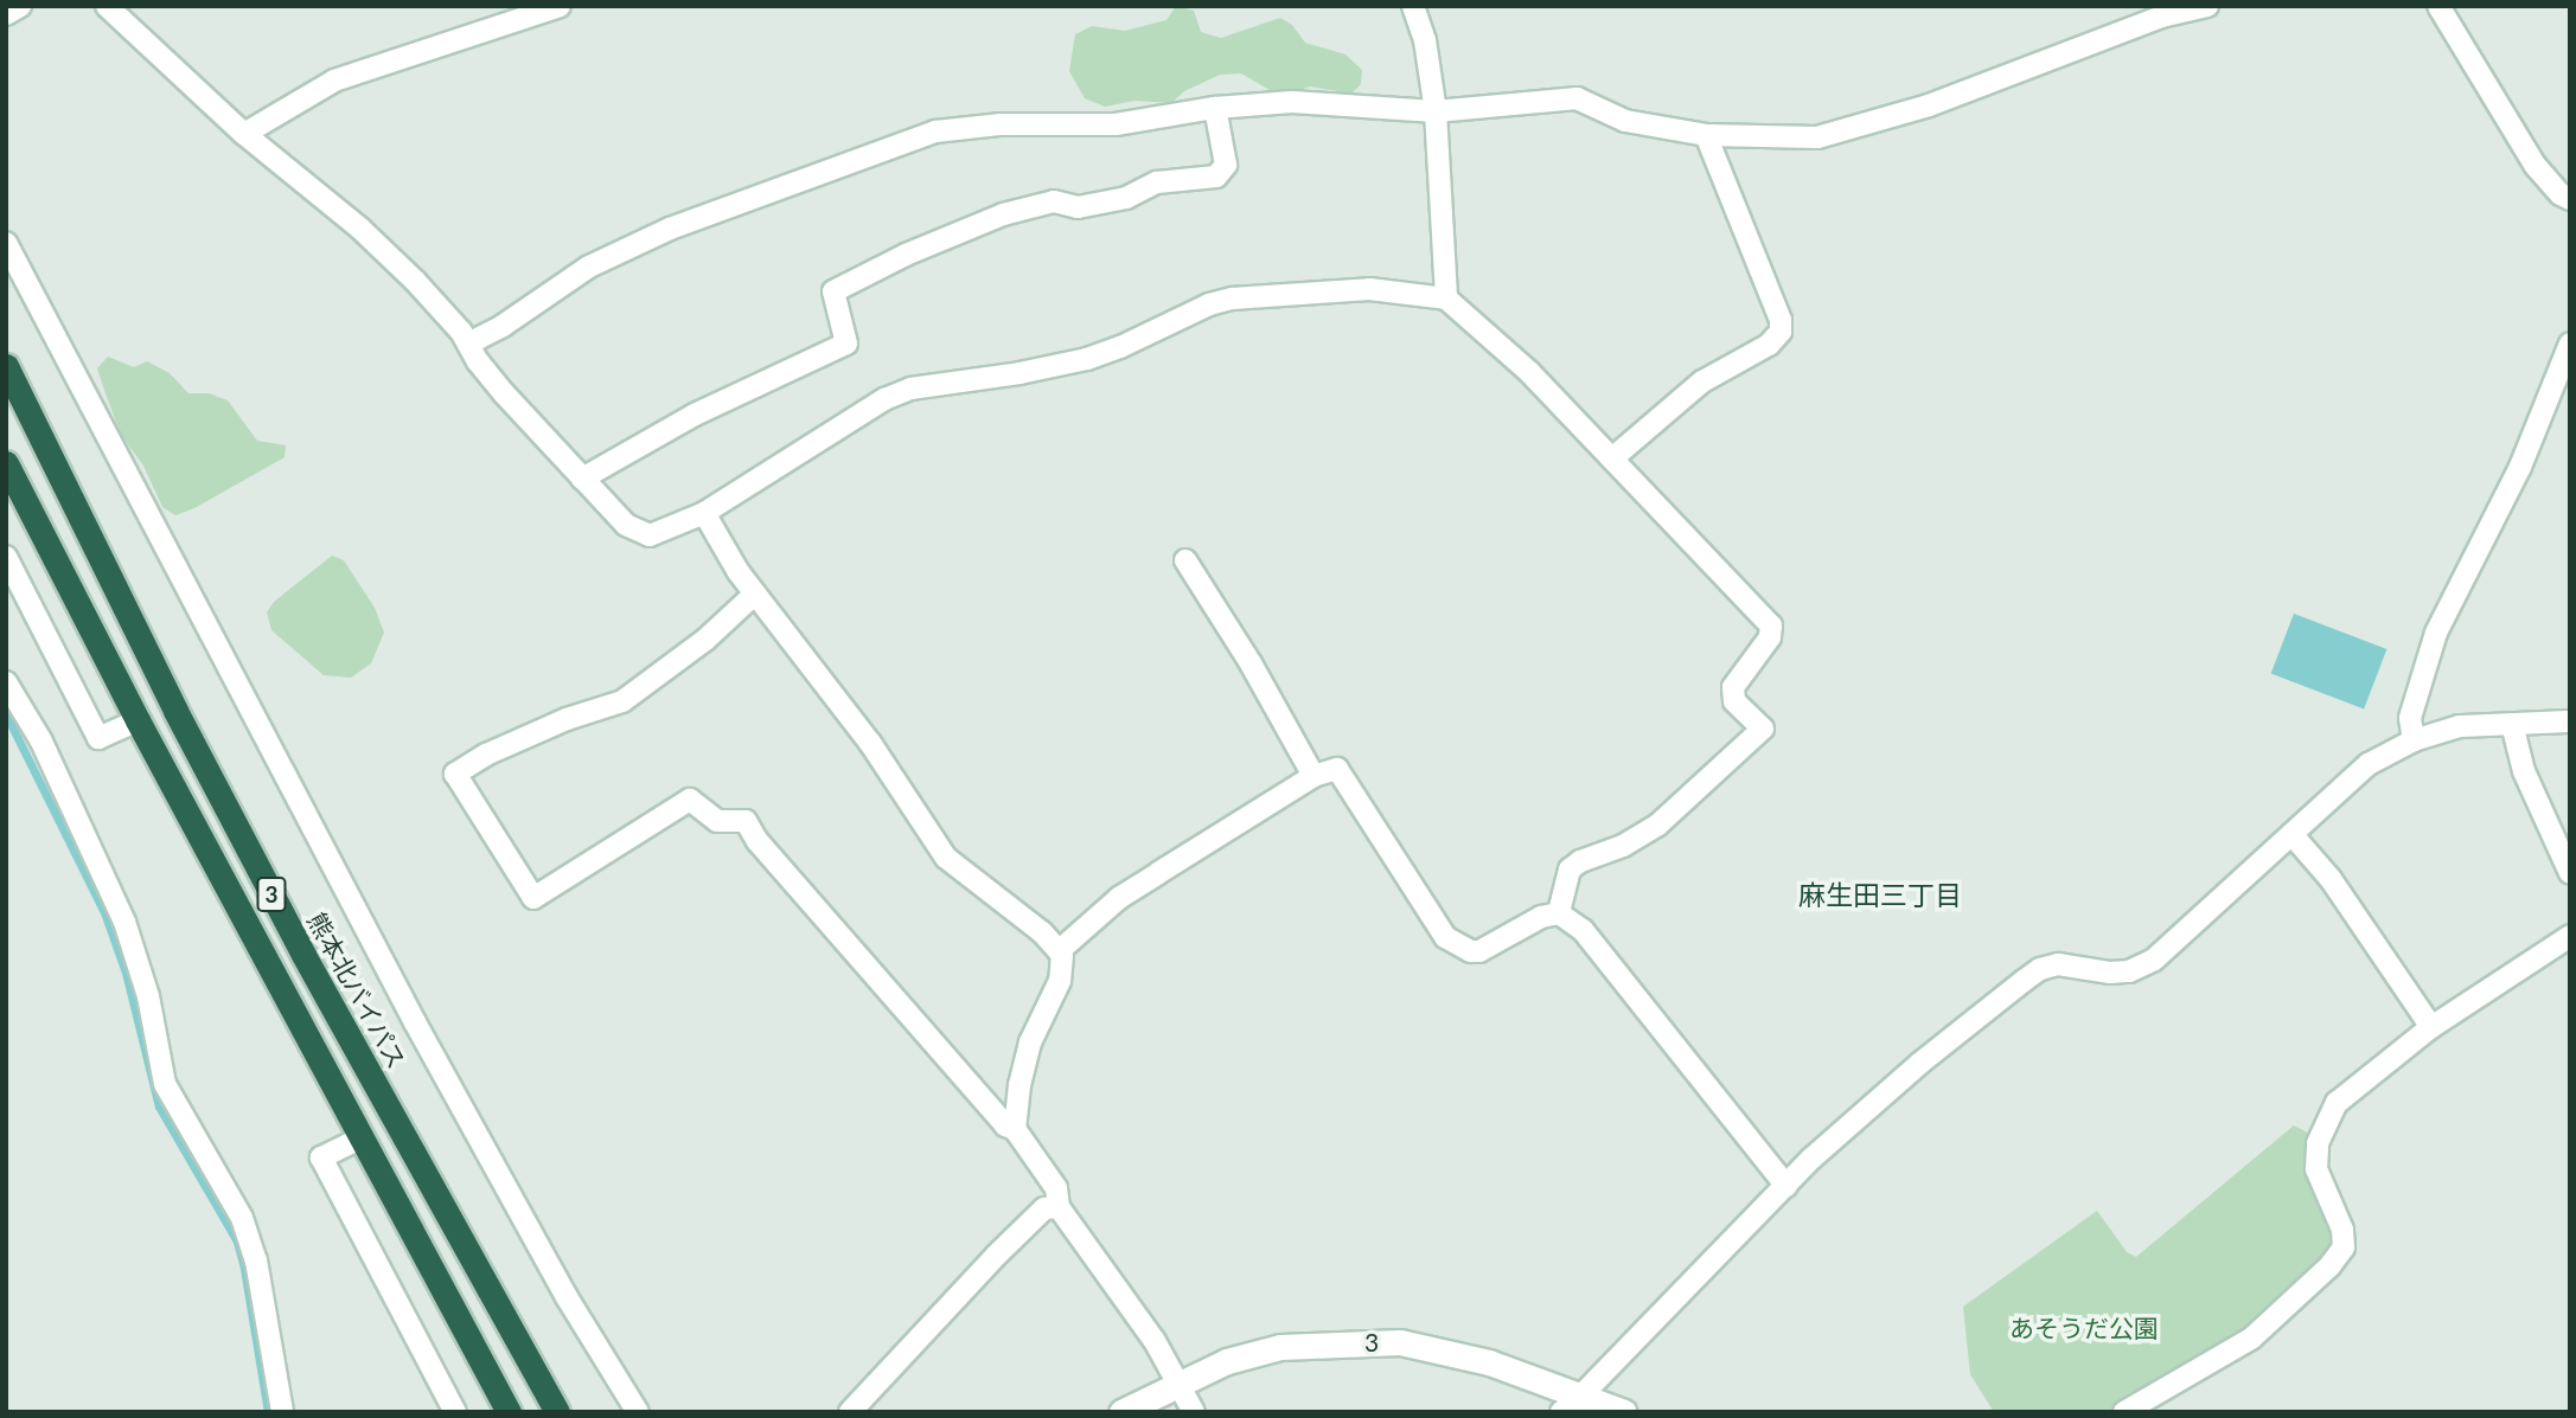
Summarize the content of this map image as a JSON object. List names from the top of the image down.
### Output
{
  "streets": {
    "highway": ["3", "熊本北バイパス"]
  },
  "districts": ["麻生田三丁目"],
  "parks": ["あそうだ公園"]
}
